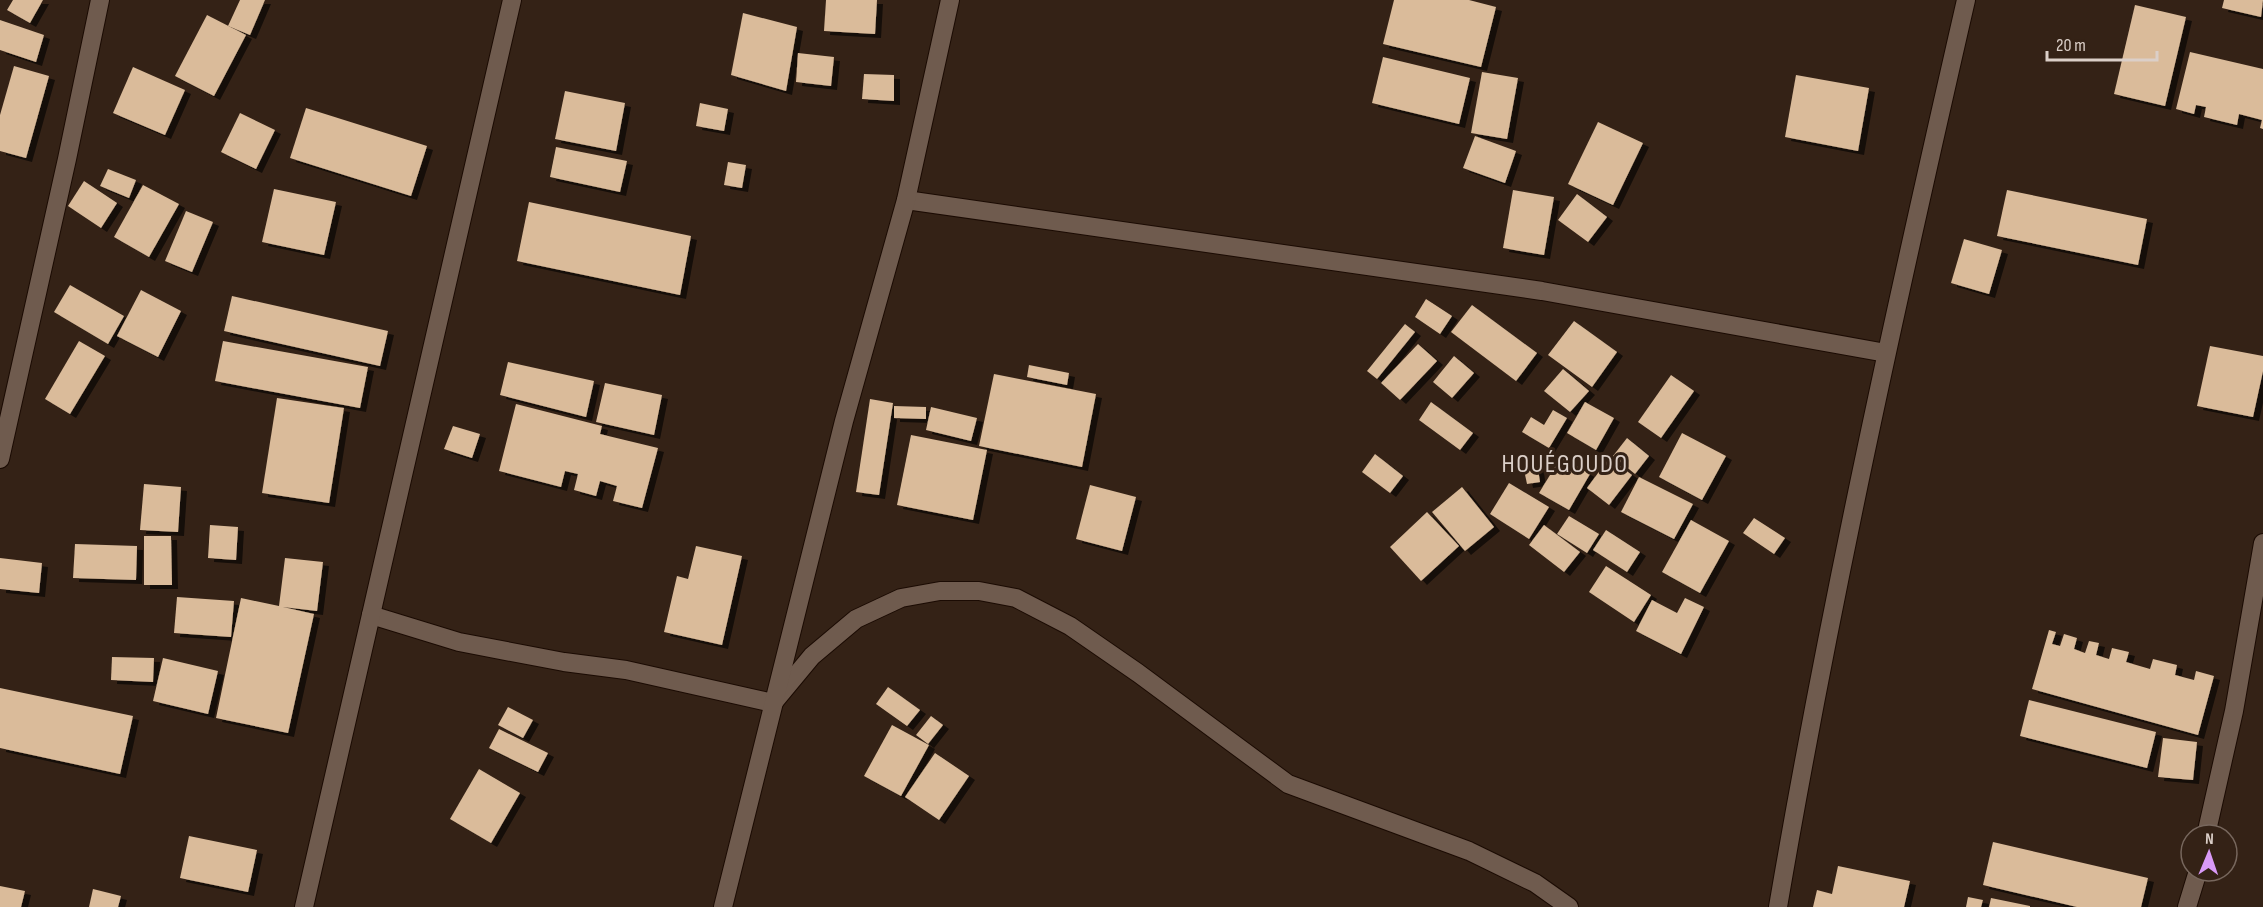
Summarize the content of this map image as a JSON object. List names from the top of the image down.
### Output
{
  "districts": ["HOUÉGOUDO"],
  "scale_bar": "20 m",
  "north": "top"
}
